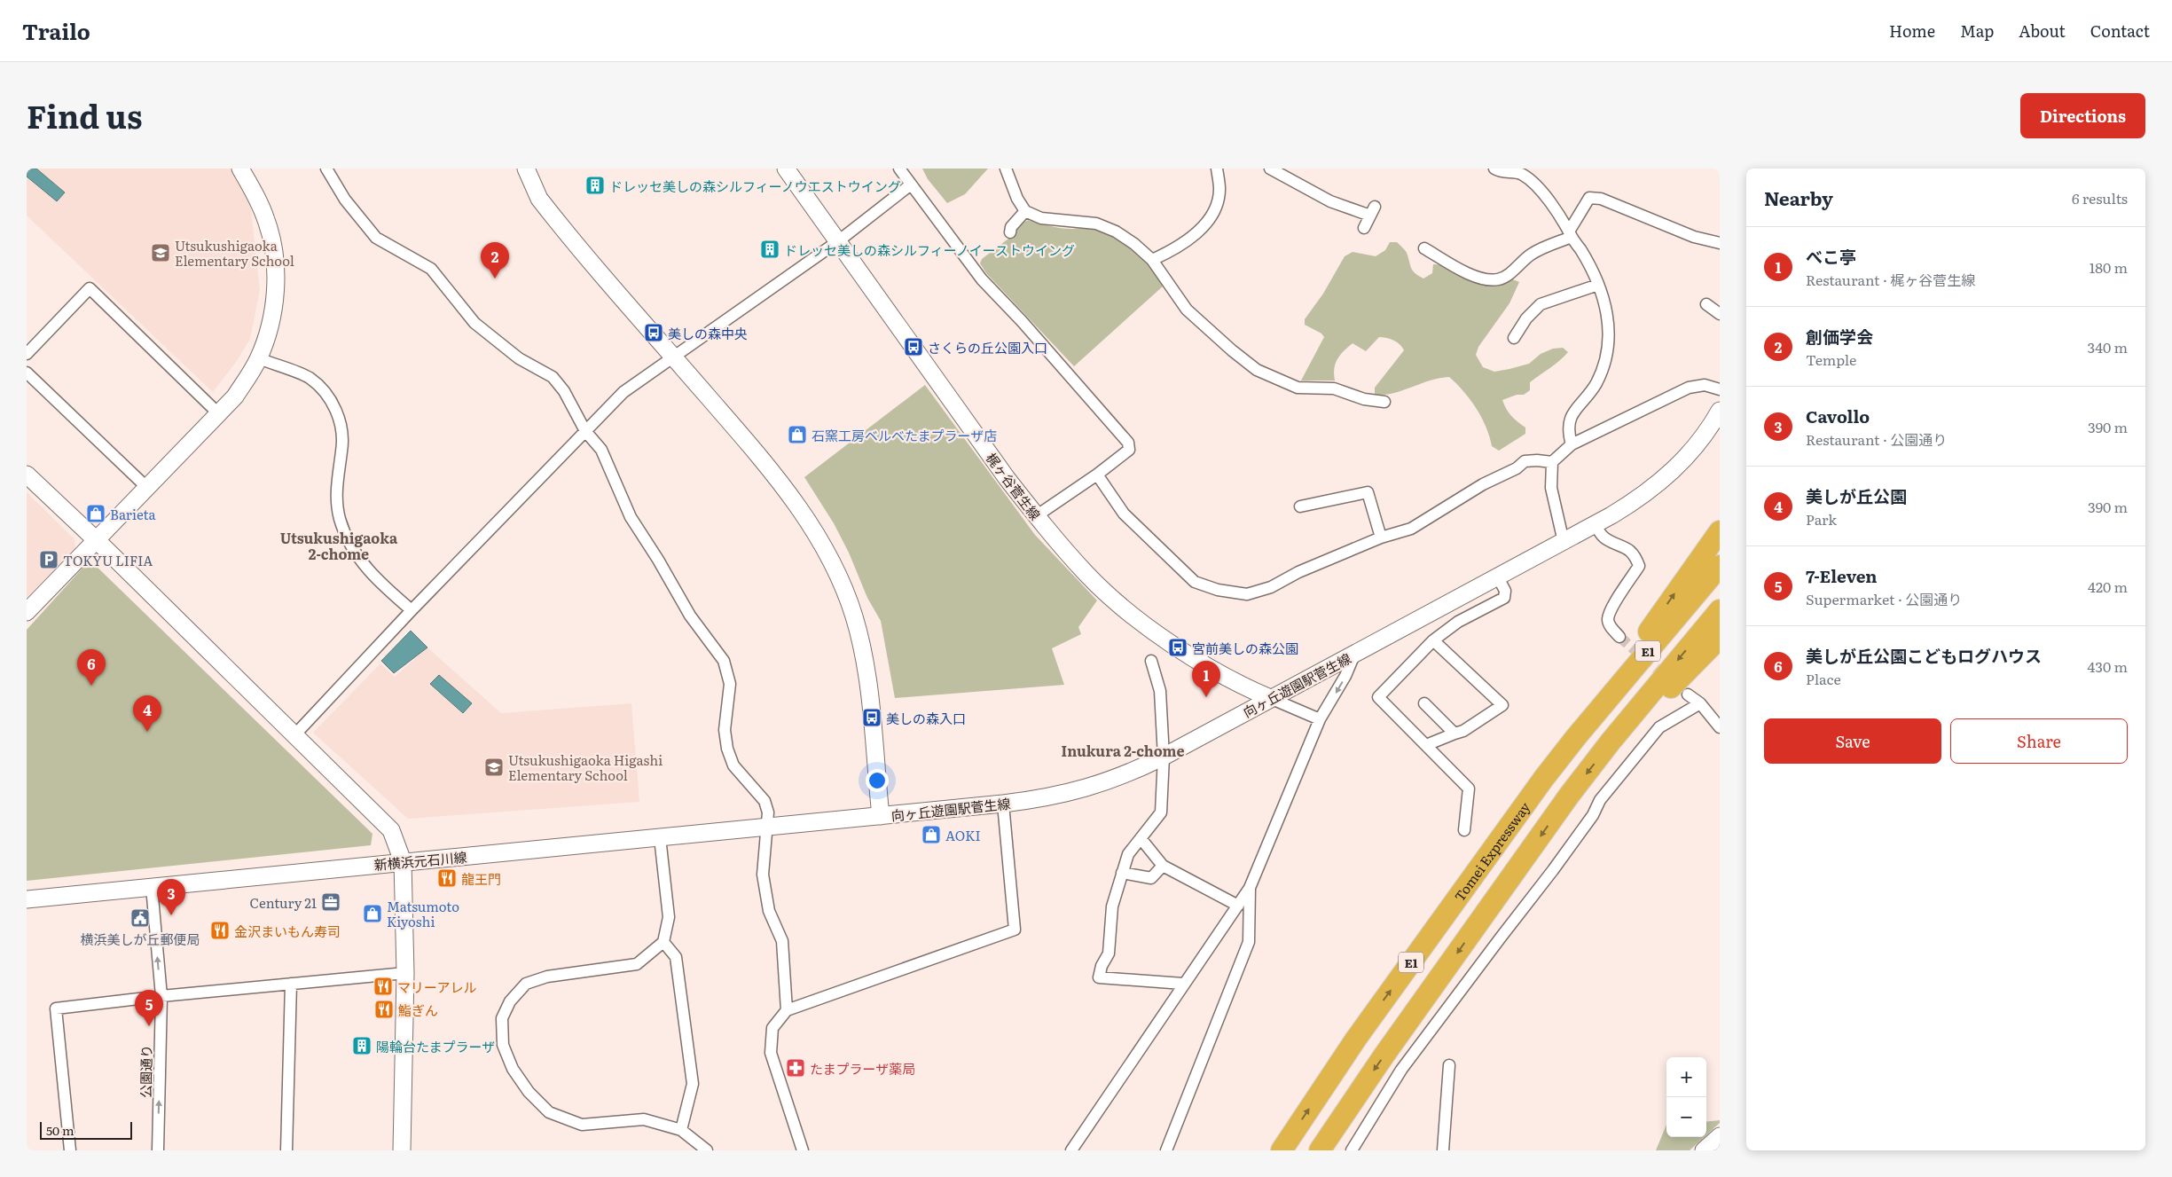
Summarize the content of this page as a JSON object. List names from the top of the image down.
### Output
{
  "streets": {
    "highway": ["E1", "Tomei Expressway"],
    "street": [
      "梶ヶ谷菅生線",
      "向ヶ丘遊園駅菅生線",
      "新横浜元石川線",
      "公園通り"
    ]
  },
  "crossings": [
    ["梶ヶ谷菅生線", "向ヶ丘遊園駅菅生線"],
    ["向ヶ丘遊園駅菅生線", "新横浜元石川線"],
    ["新横浜元石川線", "公園通り"]
  ],
  "one_way": ["公園通り"],
  "districts": ["Utsukushigaoka 2-chome", "Inukura 2-chome"],
  "places": {
    "building": ["ドレッセ美しの森シルフィーノウエストウイング", "ドレッセ美しの森シルフィーノイーストウイング", "陽輪台たまプラーザ"],
    "school or university": ["Utsukushigaoka Elementary School", "Utsukushigaoka Higashi Elementary School"],
    "bus stop": [
      "美しの森中央",
      "さくらの丘公園入口",
      "宮前美しの森公園",
      "美しの森入口"
    ],
    "shop": [
      "石窯工房ベルベたまプラーザ店",
      "Barieta",
      "AOKI",
      "Matsumoto Kiyoshi"
    ],
    "parking": ["TOKYU LIFIA"],
    "restaurant": [
      "龍王門",
      "金沢まいもん寿司",
      "マリーアレル",
      "鮨ぎん"
    ],
    "office": ["Century 21"],
    "public building": ["横浜美しが丘郵便局"],
    "pharmacy": ["たまプラーザ薬局"]
  },
  "scale_bar": "50 m",
  "page": {
    "header": "Trailo",
    "nav": [
      "Home",
      "Map",
      "About",
      "Contact"
    ],
    "title": "Find us",
    "buttons": [
      "Directions",
      ["Save", "Share"]
    ],
    "heading": ["Nearby", "6 results"],
    "list": [
      {
        "mark": "1",
        "name": "べこ亭",
        "note": "Restaurant · 梶ヶ谷菅生線",
        "value": "180 m"
      },
      {
        "mark": "2",
        "name": "創価学会",
        "note": "Temple",
        "value": "340 m"
      },
      {
        "mark": "3",
        "name": "Cavollo",
        "note": "Restaurant · 公園通り",
        "value": "390 m"
      },
      {
        "mark": "4",
        "name": "美しが丘公園",
        "note": "Park",
        "value": "390 m"
      },
      {
        "mark": "5",
        "name": "7-Eleven",
        "note": "Supermarket · 公園通り",
        "value": "420 m"
      },
      {
        "mark": "6",
        "name": "美しが丘公園こどもログハウス",
        "note": "Place",
        "value": "430 m"
      }
    ],
    "pins": [
      "2",
      "6",
      "1",
      "4",
      "3",
      "5"
    ],
    "map_buttons": ["+", "−"],
    "scale": "50 m"
  }
}
